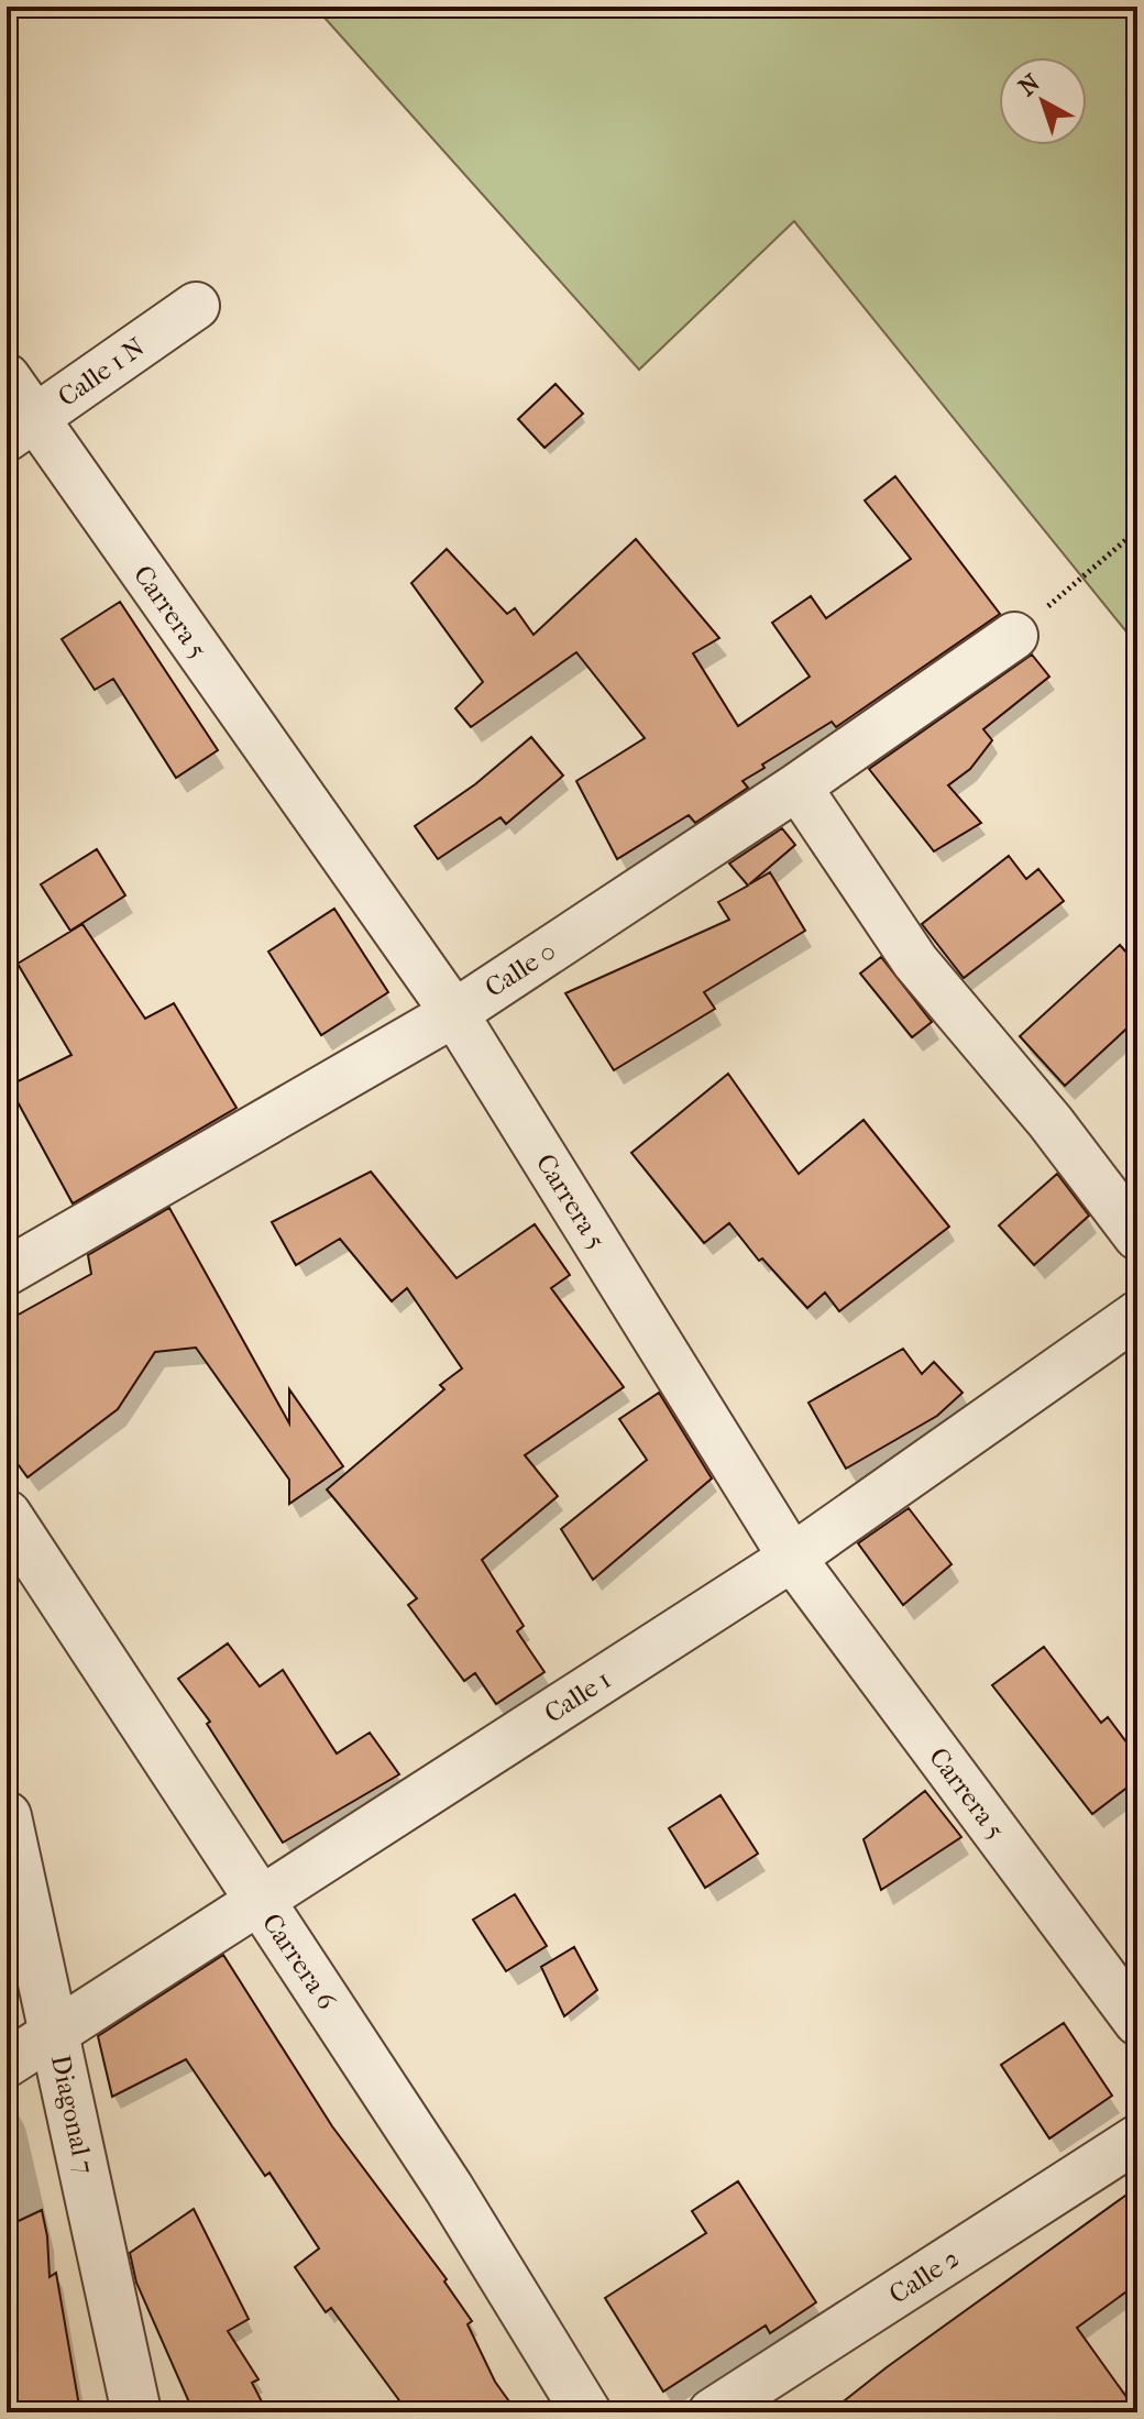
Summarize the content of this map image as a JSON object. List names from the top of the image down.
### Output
{
  "streets": {
    "street": [
      "Calle 1 N",
      "Carrera 5",
      "Calle 0",
      "Calle 1",
      "Carrera 6",
      "Diagonal 7",
      "Calle 2"
    ]
  },
  "crossings": [
    ["Calle 1 N", "Carrera 5"],
    ["Carrera 5", "Calle 0"],
    ["Carrera 5", "Calle 1"],
    ["Calle 1", "Carrera 6"],
    ["Calle 1", "Diagonal 7"]
  ],
  "north": "top left"
}
